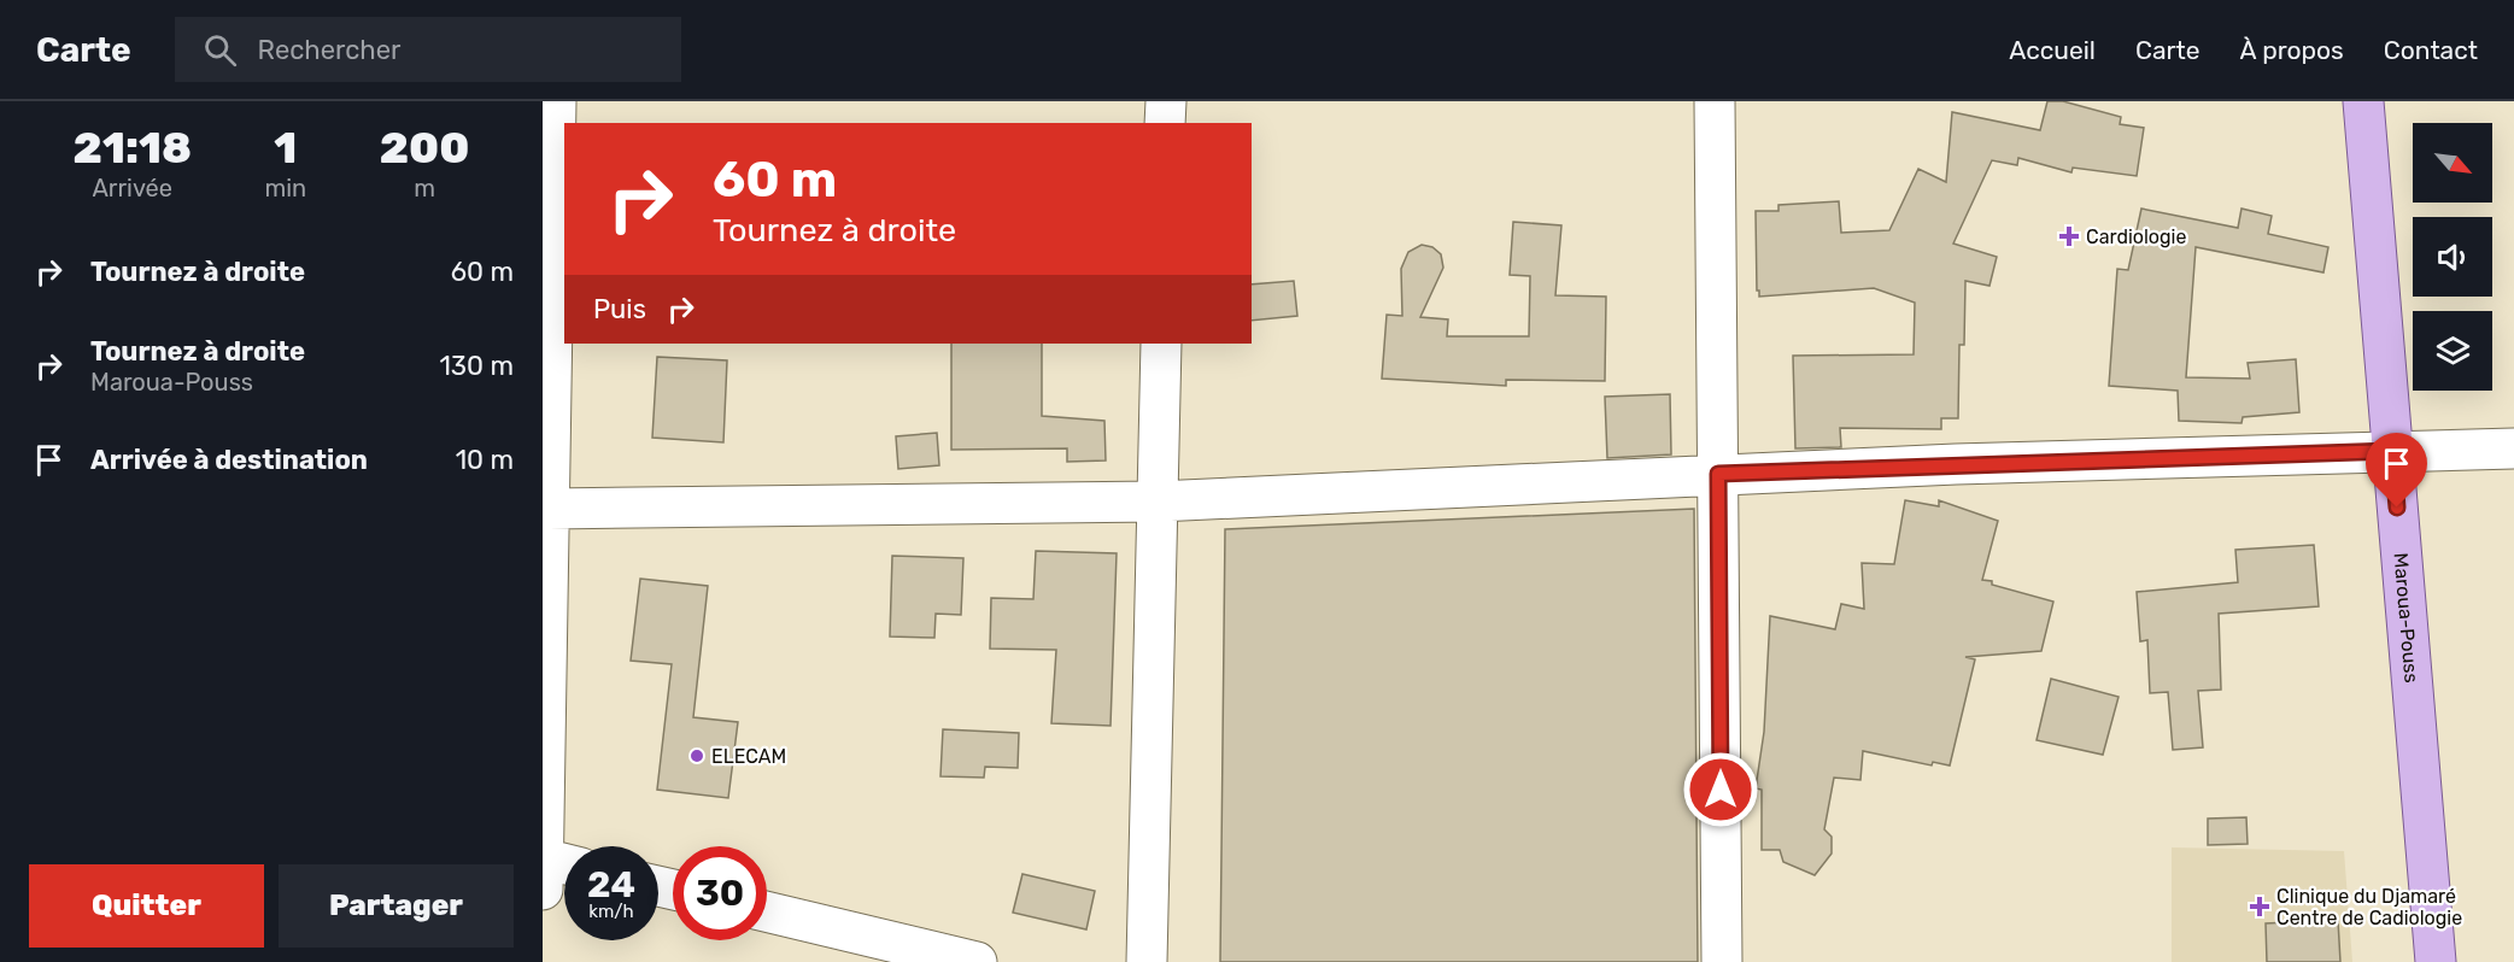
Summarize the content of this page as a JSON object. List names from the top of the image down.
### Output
{
  "streets": {
    "main road": ["Maroua-Pouss"]
  },
  "places": {
    "health": ["Cardiologie", "Clinique du Djamaré Centre de Cadiologie"],
    "other": ["ELECAM"]
  },
  "north": "bottom right",
  "page": {
    "header": "Carte",
    "search": "Rechercher",
    "nav": [
      "Accueil",
      "Carte",
      "À propos",
      "Contact"
    ],
    "eta": [
      "21:18",
      "Arrivée",
      "1",
      "min",
      "200",
      "m"
    ],
    "turn": ["60 m", "Tournez à droite"],
    "list": [
      {
        "name": "Tournez à droite",
        "value": "60 m"
      },
      {
        "name": "Tournez à droite",
        "note": "Maroua-Pouss",
        "value": "130 m"
      },
      {
        "name": "Arrivée à destination",
        "value": "10 m"
      }
    ],
    "then": "Puis",
    "speed": "24 km/h",
    "limit": "30",
    "buttons": ["Quitter", "Partager"]
  }
}
